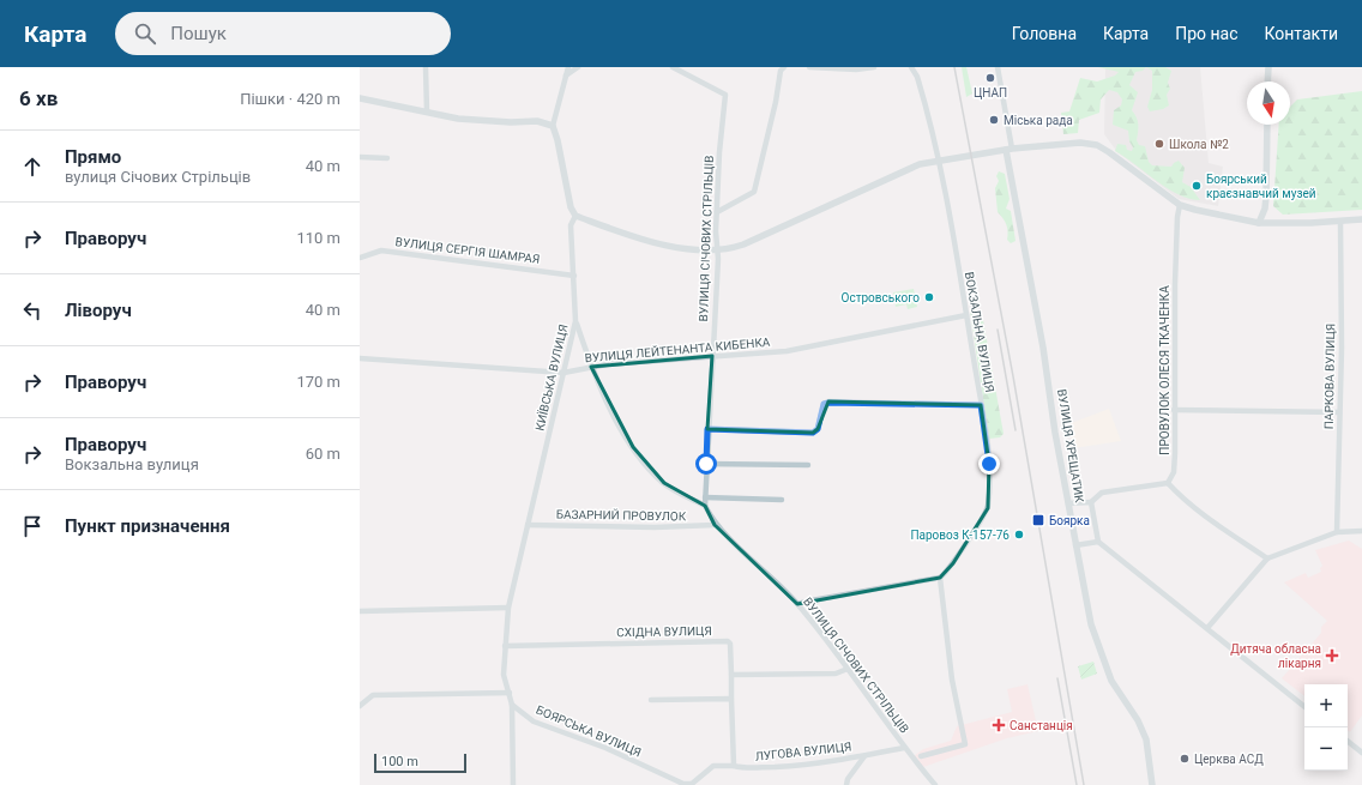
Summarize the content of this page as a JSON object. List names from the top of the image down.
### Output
{
  "streets": {
    "street": [
      "ВУЛИЦЯ СІЧОВИХ СТРІЛЬЦІВ",
      "ВУЛИЦЯ СЕРГІЯ ШАМРАЯ",
      "ВОКЗАЛЬНА ВУЛИЦЯ",
      "ВУЛИЦЯ ЛЕЙТЕНАНТА КИБЕНКА",
      "ПРОВУЛОК ОЛЕСЯ ТКАЧЕНКА",
      "ПАРКОВА ВУЛИЦЯ",
      "КИЇВСЬКА ВУЛИЦЯ",
      "ВУЛИЦЯ ХРЕЩАТИК",
      "БАЗАРНИЙ ПРОВУЛОК",
      "СХІДНА ВУЛИЦЯ",
      "БОЯРСЬКА ВУЛИЦЯ",
      "ЛУГОВА ВУЛИЦЯ"
    ]
  },
  "crossings": [
    ["ВУЛИЦЯ СІЧОВИХ СТРІЛЬЦІВ", "ВУЛИЦЯ ЛЕЙТЕНАНТА КИБЕНКА"],
    ["ВУЛИЦЯ СІЧОВИХ СТРІЛЬЦІВ", "БАЗАРНИЙ ПРОВУЛОК"],
    ["ВУЛИЦЯ СІЧОВИХ СТРІЛЬЦІВ", "ЛУГОВА ВУЛИЦЯ"],
    ["ВУЛИЦЯ СЕРГІЯ ШАМРАЯ", "КИЇВСЬКА ВУЛИЦЯ"],
    ["ВОКЗАЛЬНА ВУЛИЦЯ", "ВУЛИЦЯ ЛЕЙТЕНАНТА КИБЕНКА"],
    ["ВУЛИЦЯ ЛЕЙТЕНАНТА КИБЕНКА", "КИЇВСЬКА ВУЛИЦЯ"],
    ["КИЇВСЬКА ВУЛИЦЯ", "БАЗАРНИЙ ПРОВУЛОК"],
    ["КИЇВСЬКА ВУЛИЦЯ", "СХІДНА ВУЛИЦЯ"],
    ["КИЇВСЬКА ВУЛИЦЯ", "БОЯРСЬКА ВУЛИЦЯ"],
    ["БОЯРСЬКА ВУЛИЦЯ", "ЛУГОВА ВУЛИЦЯ"]
  ],
  "places": {
    "other": [
      "ЦНАП",
      "Міська рада",
      "Школа №2",
      "Боярський краєзнавчий музей",
      "Островського",
      "Паровоз К-157-76",
      "Церква АСД"
    ],
    "transit": ["Боярка"],
    "health": ["Дитяча обласна лікарня", "Санстанція"]
  },
  "scale_bar": "100 m",
  "north": "bottom",
  "page": {
    "header": "Карта",
    "search": "Пошук",
    "nav": [
      "Головна",
      "Карта",
      "Про нас",
      "Контакти"
    ],
    "heading": ["6 хв", "Пішки · 420 m"],
    "list": [
      ["Прямо", "вулиця Січових Стрільців", "40 m"],
      ["Праворуч", "110 m"],
      ["Ліворуч", "40 m"],
      ["Праворуч", "170 m"],
      ["Праворуч", "Вокзальна вулиця", "60 m"],
      "Пункт призначення"
    ],
    "map_buttons": ["+", "−"],
    "scale": "100 m"
  }
}
